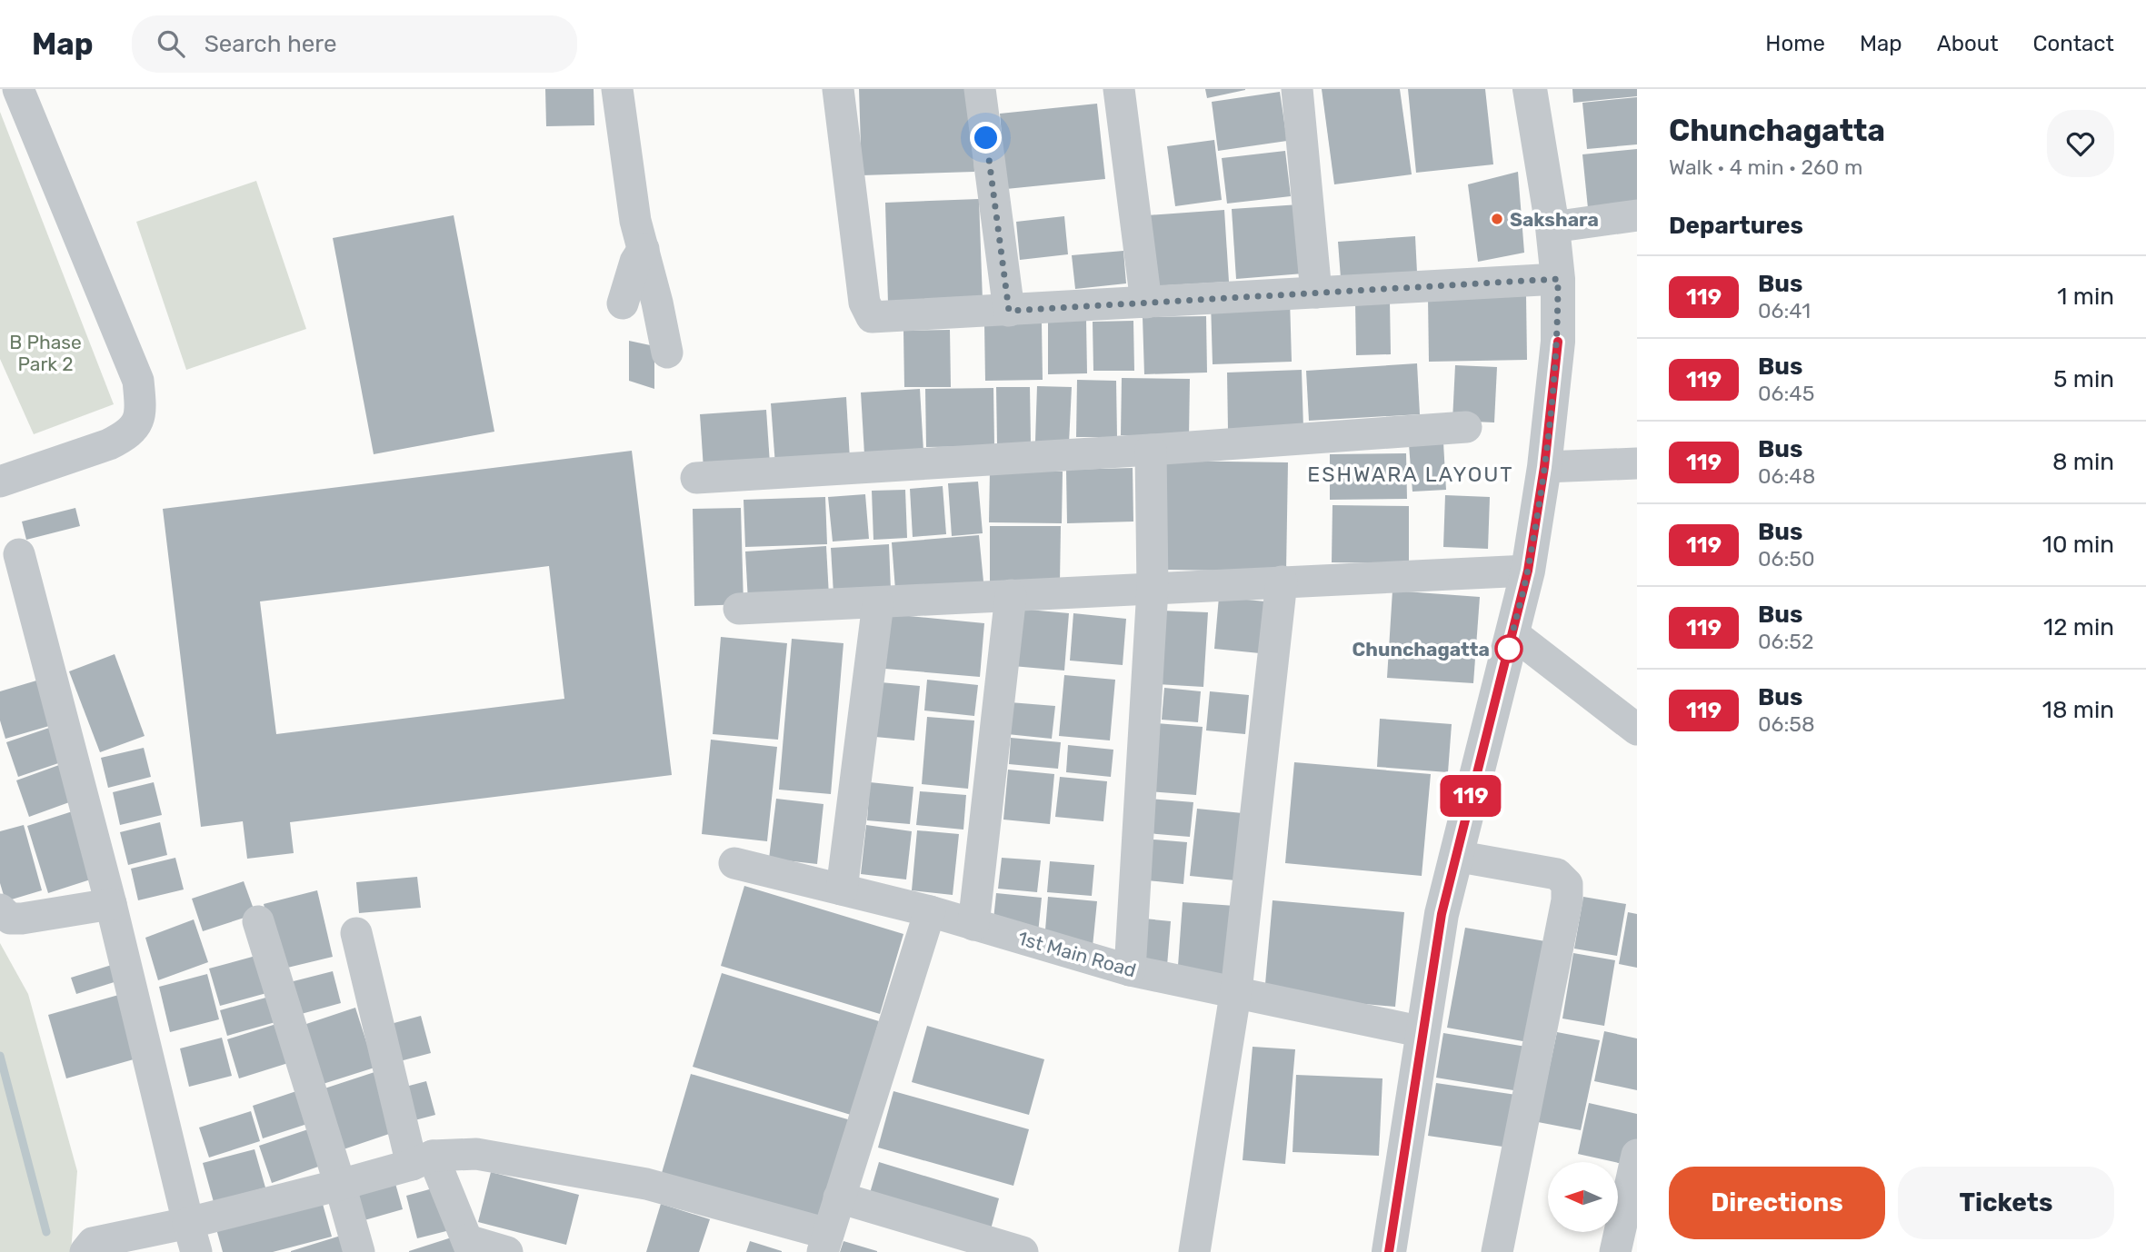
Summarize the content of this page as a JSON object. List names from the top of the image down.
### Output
{
  "streets": {
    "street": ["1st Main Road"]
  },
  "districts": ["ESHWARA LAYOUT"],
  "parks": ["B Phase Park 2"],
  "places": ["Sakshara", "Chunchagatta"],
  "lines": ["bus line 119"],
  "north": "left",
  "page": {
    "header": "Map",
    "search": "Search here",
    "nav": [
      "Home",
      "Map",
      "About",
      "Contact"
    ],
    "on_map": "119",
    "heading": [
      ["Chunchagatta", "Walk · 4 min · 260 m"],
      "Departures"
    ],
    "list": [
      {
        "mark": "119",
        "name": "Bus",
        "note": "06:41",
        "value": "1 min"
      },
      {
        "mark": "119",
        "name": "Bus",
        "note": "06:45",
        "value": "5 min"
      },
      {
        "mark": "119",
        "name": "Bus",
        "note": "06:48",
        "value": "8 min"
      },
      {
        "mark": "119",
        "name": "Bus",
        "note": "06:50",
        "value": "10 min"
      },
      {
        "mark": "119",
        "name": "Bus",
        "note": "06:52",
        "value": "12 min"
      },
      {
        "mark": "119",
        "name": "Bus",
        "note": "06:58",
        "value": "18 min"
      }
    ],
    "buttons": ["Directions", "Tickets"]
  }
}
